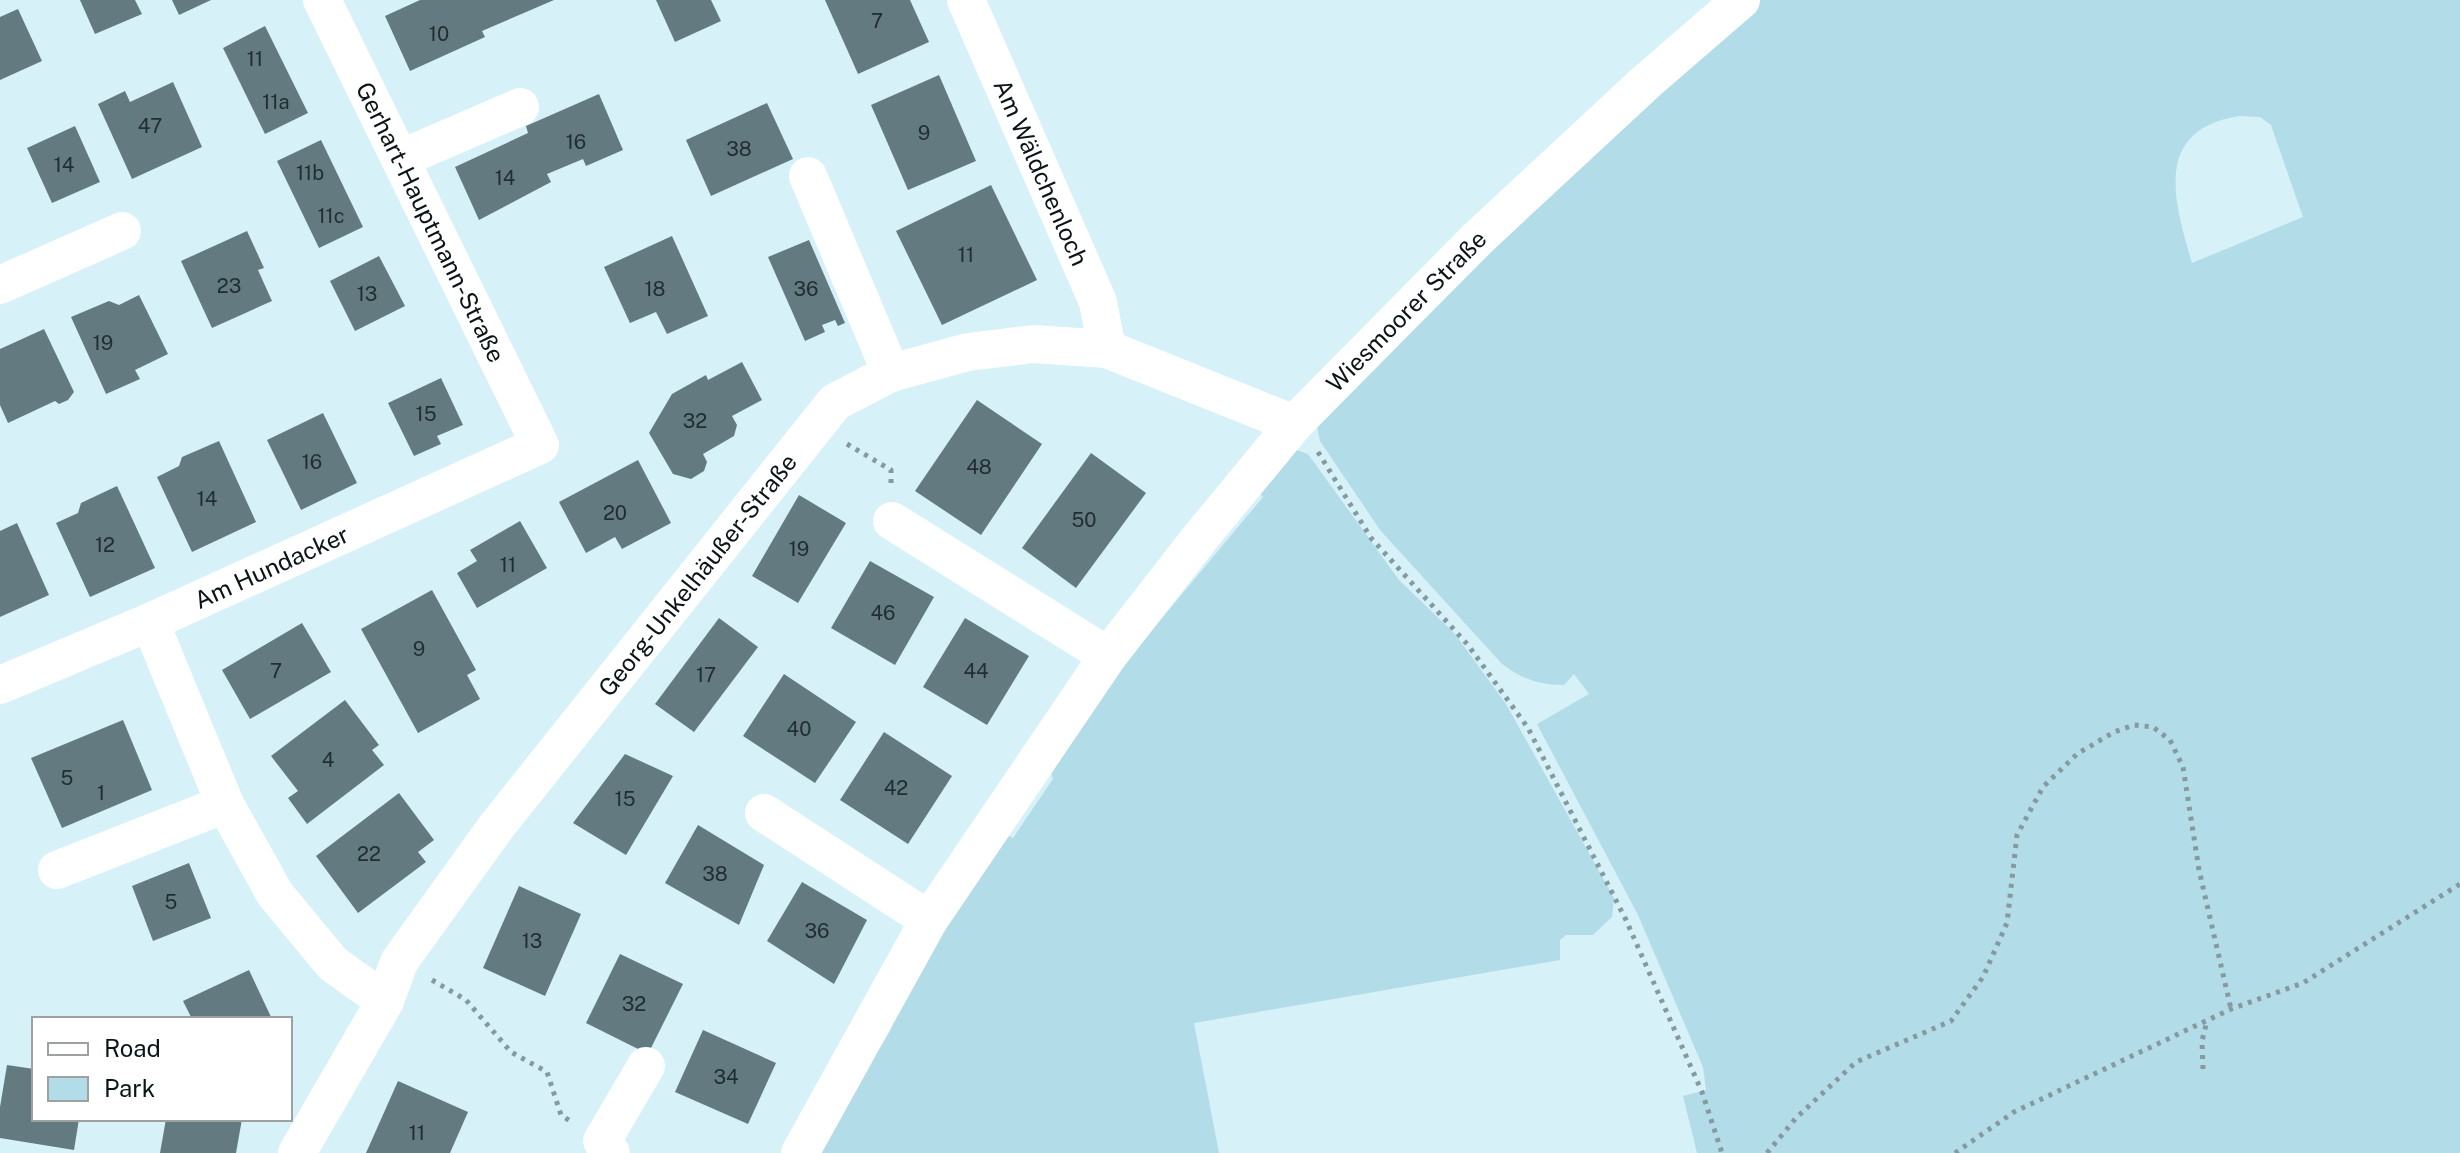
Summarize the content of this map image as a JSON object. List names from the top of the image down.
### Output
{
  "streets": {
    "street": [
      "Am Wäldchenloch",
      "Gerhart-Hauptmann-Straße",
      "Wiesmoorer Straße",
      "Am Hundacker",
      "Georg-Unkelhäußer-Straße"
    ]
  },
  "crossings": [
    ["Am Wäldchenloch", "Georg-Unkelhäußer-Straße"],
    ["Gerhart-Hauptmann-Straße", "Am Hundacker"],
    ["Wiesmoorer Straße", "Georg-Unkelhäußer-Straße"]
  ],
  "house_numbers": [
    "7",
    "10",
    "11",
    "11a",
    "47",
    "9",
    "16",
    "38",
    "14",
    "11b",
    "14",
    "11c",
    "11",
    "23",
    "18",
    "36",
    "13",
    "19",
    "15",
    "32",
    "16",
    "48",
    "14",
    "20",
    "50",
    "12",
    "19",
    "11",
    "46",
    "9",
    "7",
    "44",
    "17",
    "40",
    "4",
    "5",
    "42",
    "1",
    "15",
    "22",
    "38",
    "5",
    "36",
    "13",
    "32",
    "34",
    "11"
  ],
  "legend": ["Road", "Park"]
}
